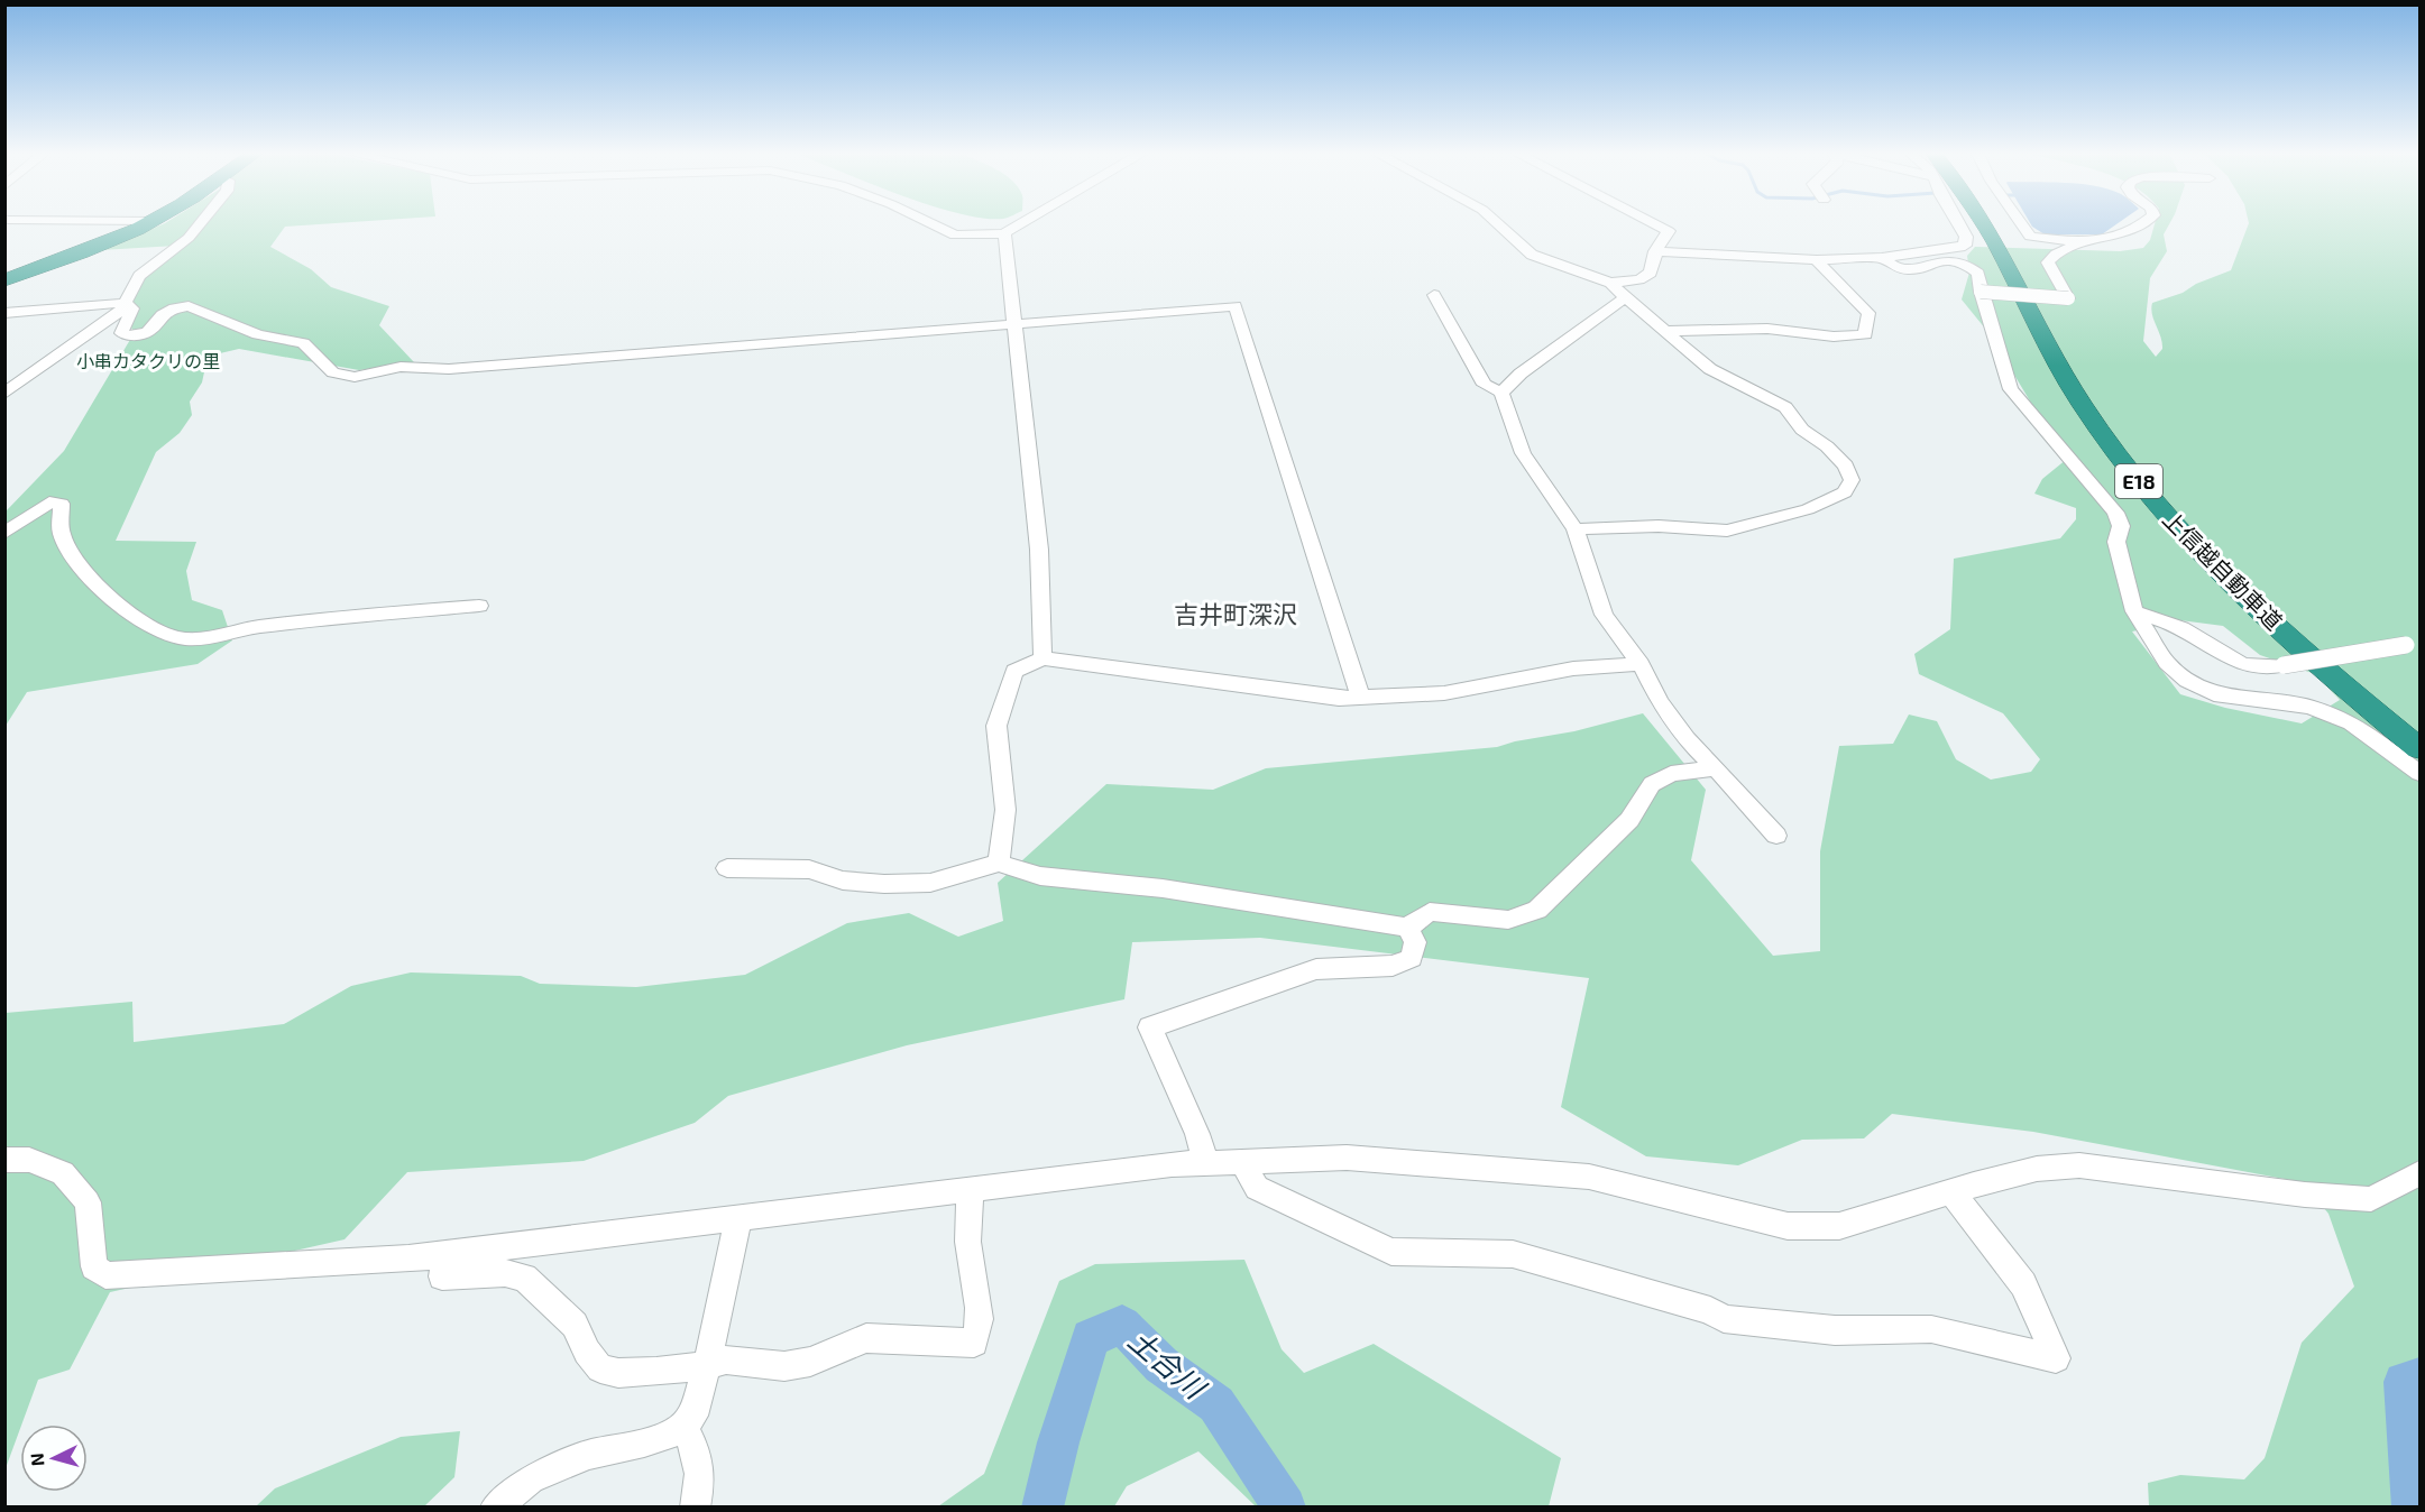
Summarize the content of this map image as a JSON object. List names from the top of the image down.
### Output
{
  "streets": {
    "highway": ["E18", "上信越自動車道"]
  },
  "districts": ["吉井町深沢"],
  "water": ["土合川"],
  "parks": ["小串カタクリの里"],
  "north": "left"
}
